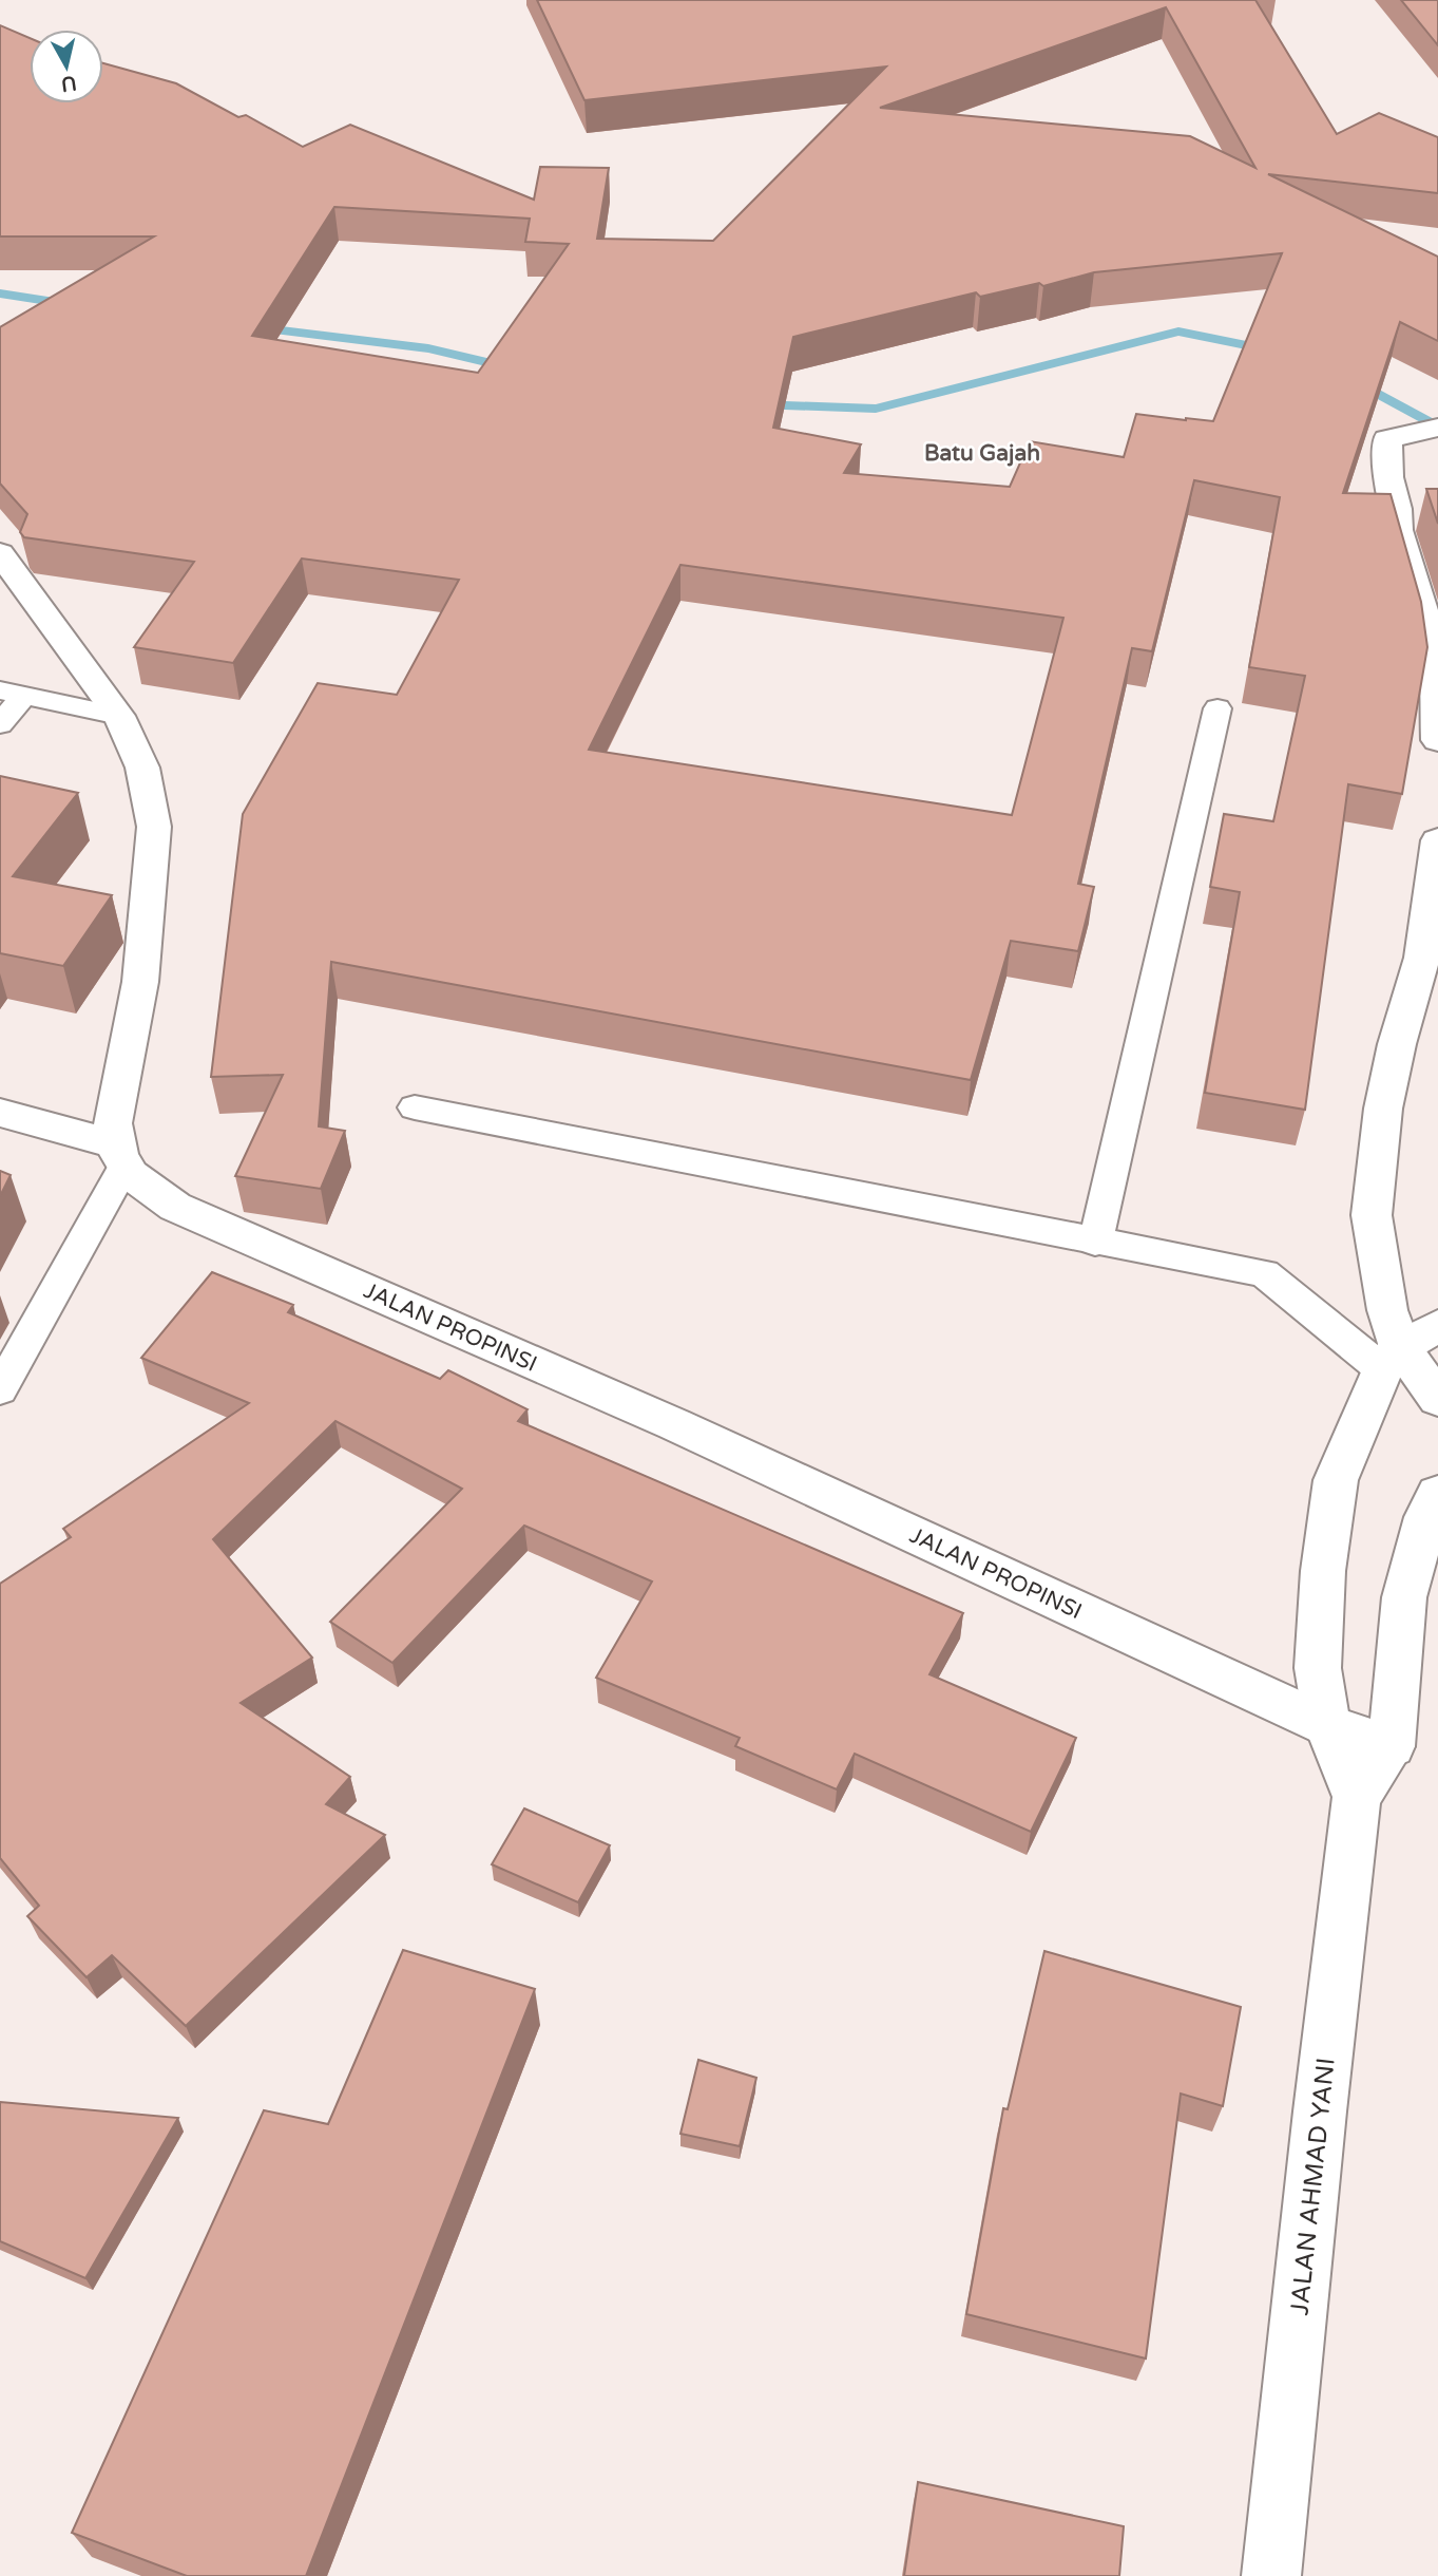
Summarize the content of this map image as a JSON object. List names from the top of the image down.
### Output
{
  "streets": {
    "main road": ["JALAN PROPINSI", "JALAN AHMAD YANI"]
  },
  "crossings": [
    ["JALAN PROPINSI", "JALAN AHMAD YANI"]
  ],
  "districts": ["Batu Gajah"],
  "north": "bottom"
}
